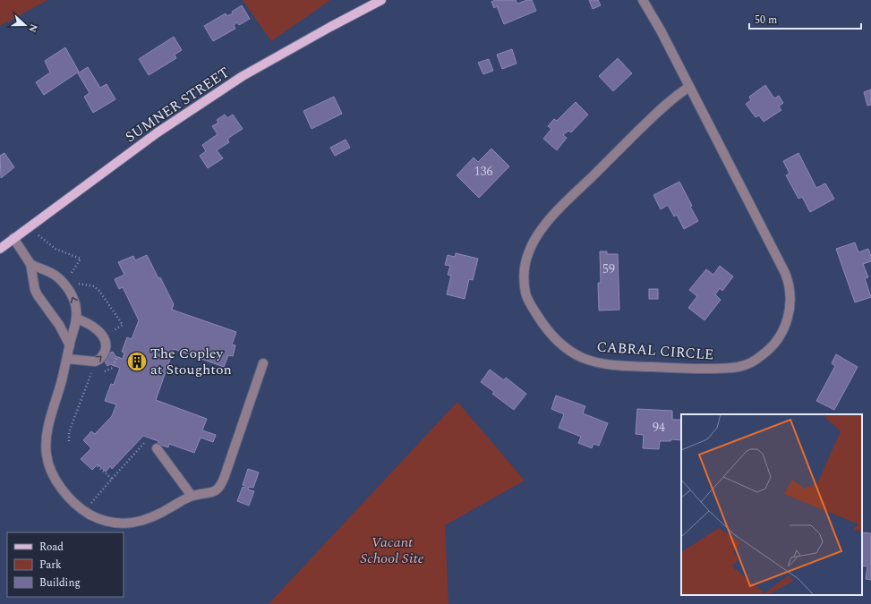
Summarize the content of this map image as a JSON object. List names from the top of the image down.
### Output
{
  "streets": {
    "main road": ["SUMNER STREET"],
    "street": ["CABRAL CIRCLE"]
  },
  "parks": ["Vacant School Site"],
  "places": {
    "building": ["The Copley at Stoughton"]
  },
  "house_numbers": ["136", "59", "94"],
  "legend": ["Road", "Park", "Building"],
  "scale_bar": "50 m",
  "north": "right"
}
